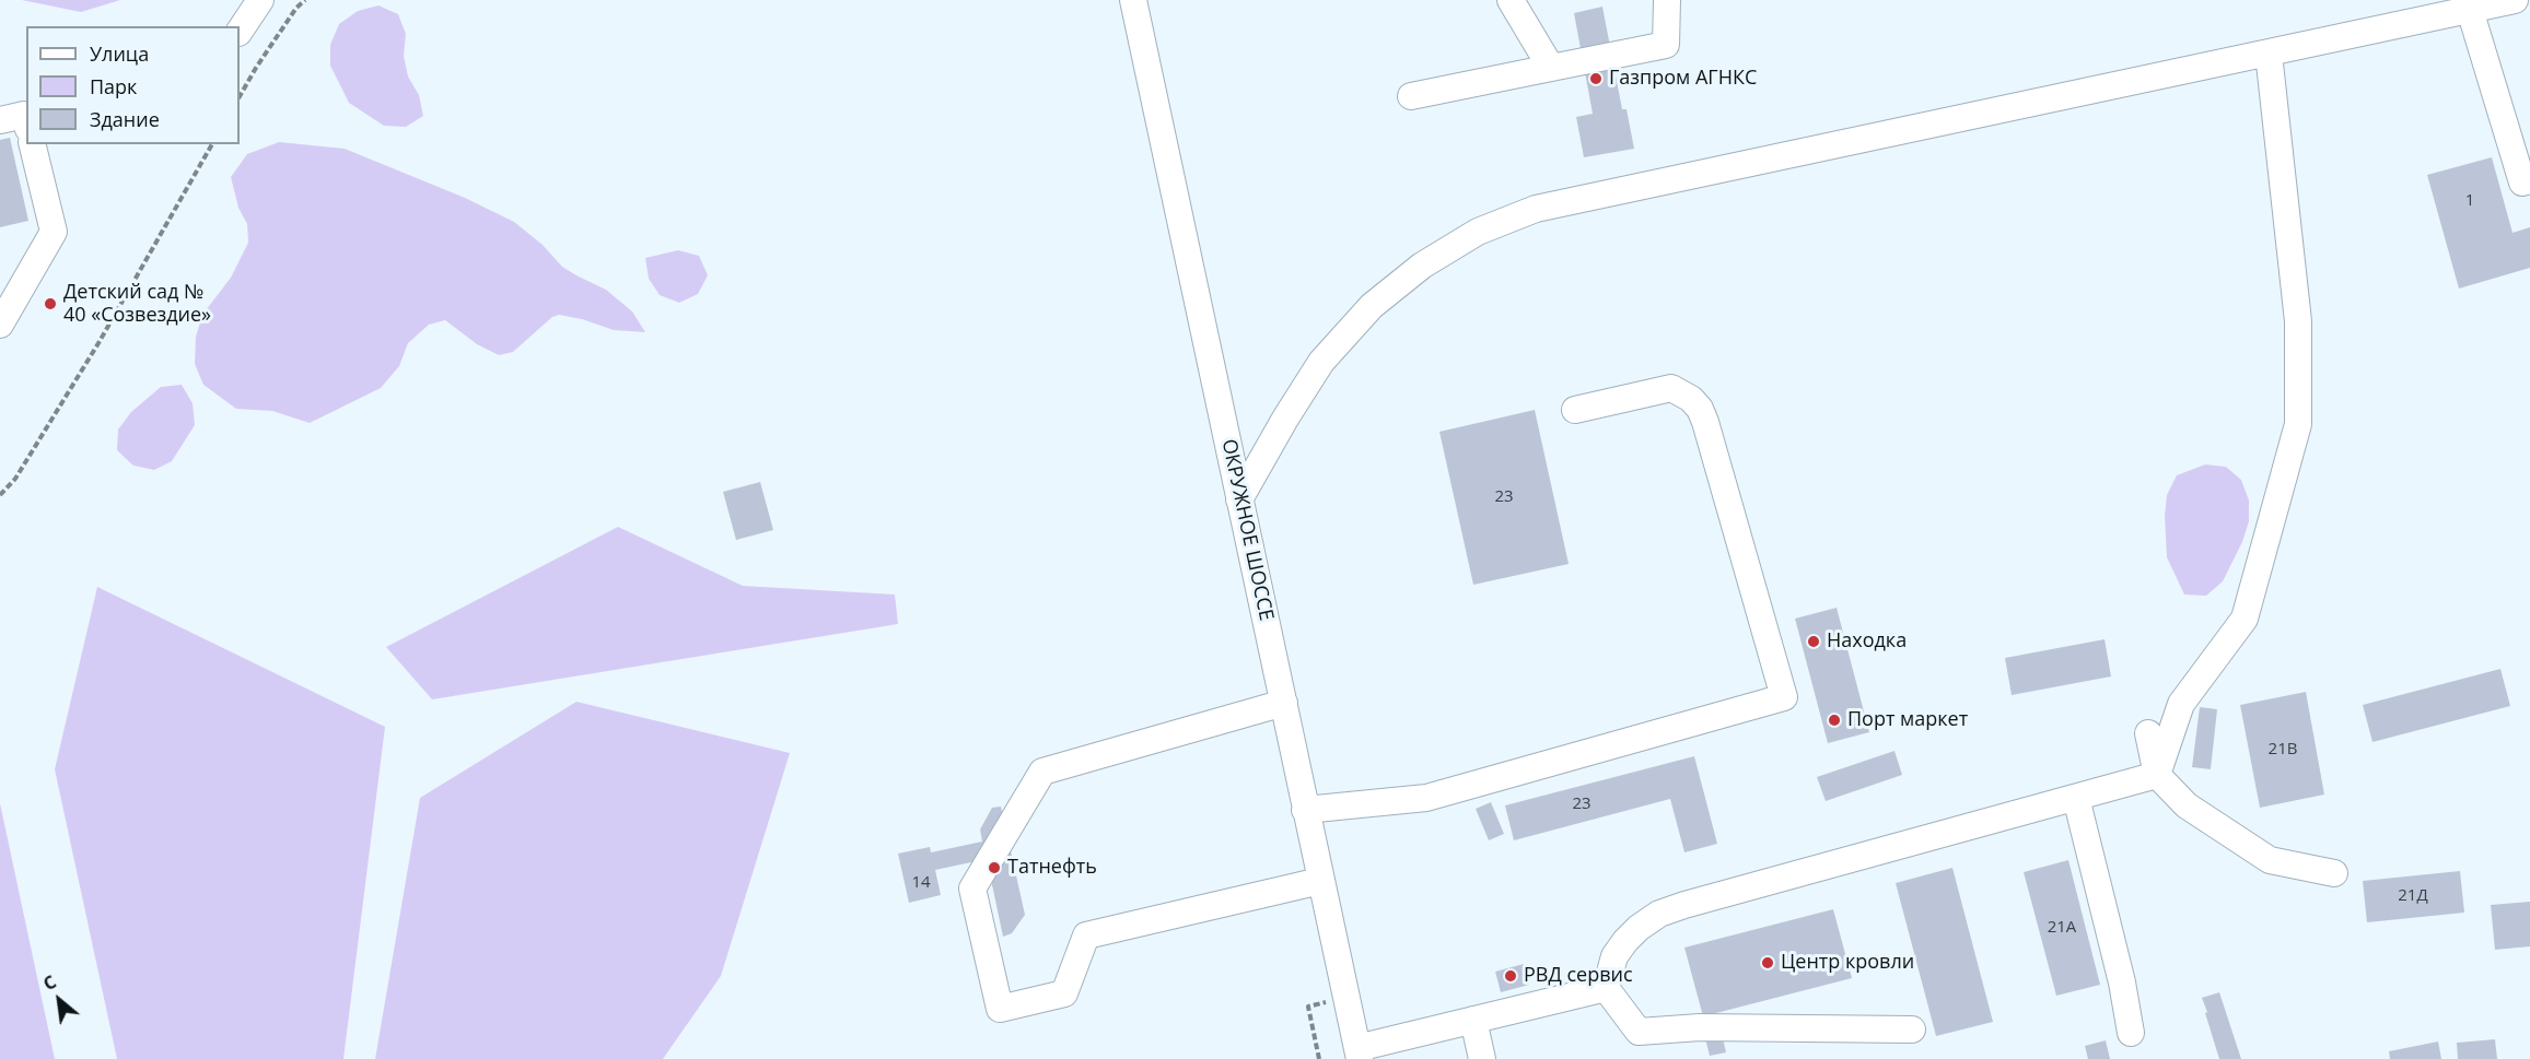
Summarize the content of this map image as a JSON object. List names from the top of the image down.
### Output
{
  "streets": {
    "street": ["ОКРУЖНОЕ ШОССЕ"]
  },
  "places": [
    "Газпром АГНКС",
    "Детский сад № 40 «Созвездие»",
    "Находка",
    "Порт маркет",
    "Татнефть",
    "Центр кровли",
    "РВД сервис"
  ],
  "house_numbers": [
    "1",
    "23",
    "21В",
    "23",
    "14",
    "21Д",
    "21А"
  ],
  "legend": ["Улица", "Парк", "Здание"],
  "north": "top left"
}
